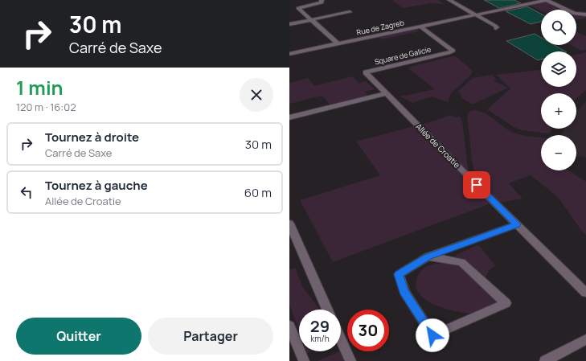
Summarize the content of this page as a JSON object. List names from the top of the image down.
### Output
{
  "streets": {
    "street": ["Rue de Zagreb", "Square de Galicie", "Allée de Croatie"]
  },
  "crossings": [
    ["Rue de Zagreb", "Square de Galicie"],
    ["Square de Galicie", "Allée de Croatie"]
  ],
  "page": {
    "turn": ["30 m", "Carré de Saxe"],
    "map_buttons": ["+", "−"],
    "heading": ["1 min", "120 m · 16:02"],
    "list": [
      {
        "name": "Tournez à droite",
        "note": "Carré de Saxe",
        "value": "30 m"
      },
      {
        "name": "Tournez à gauche",
        "note": "Allée de Croatie",
        "value": "60 m"
      }
    ],
    "speed": "29 km/h",
    "limit": "30",
    "buttons": ["Quitter", "Partager"]
  }
}
